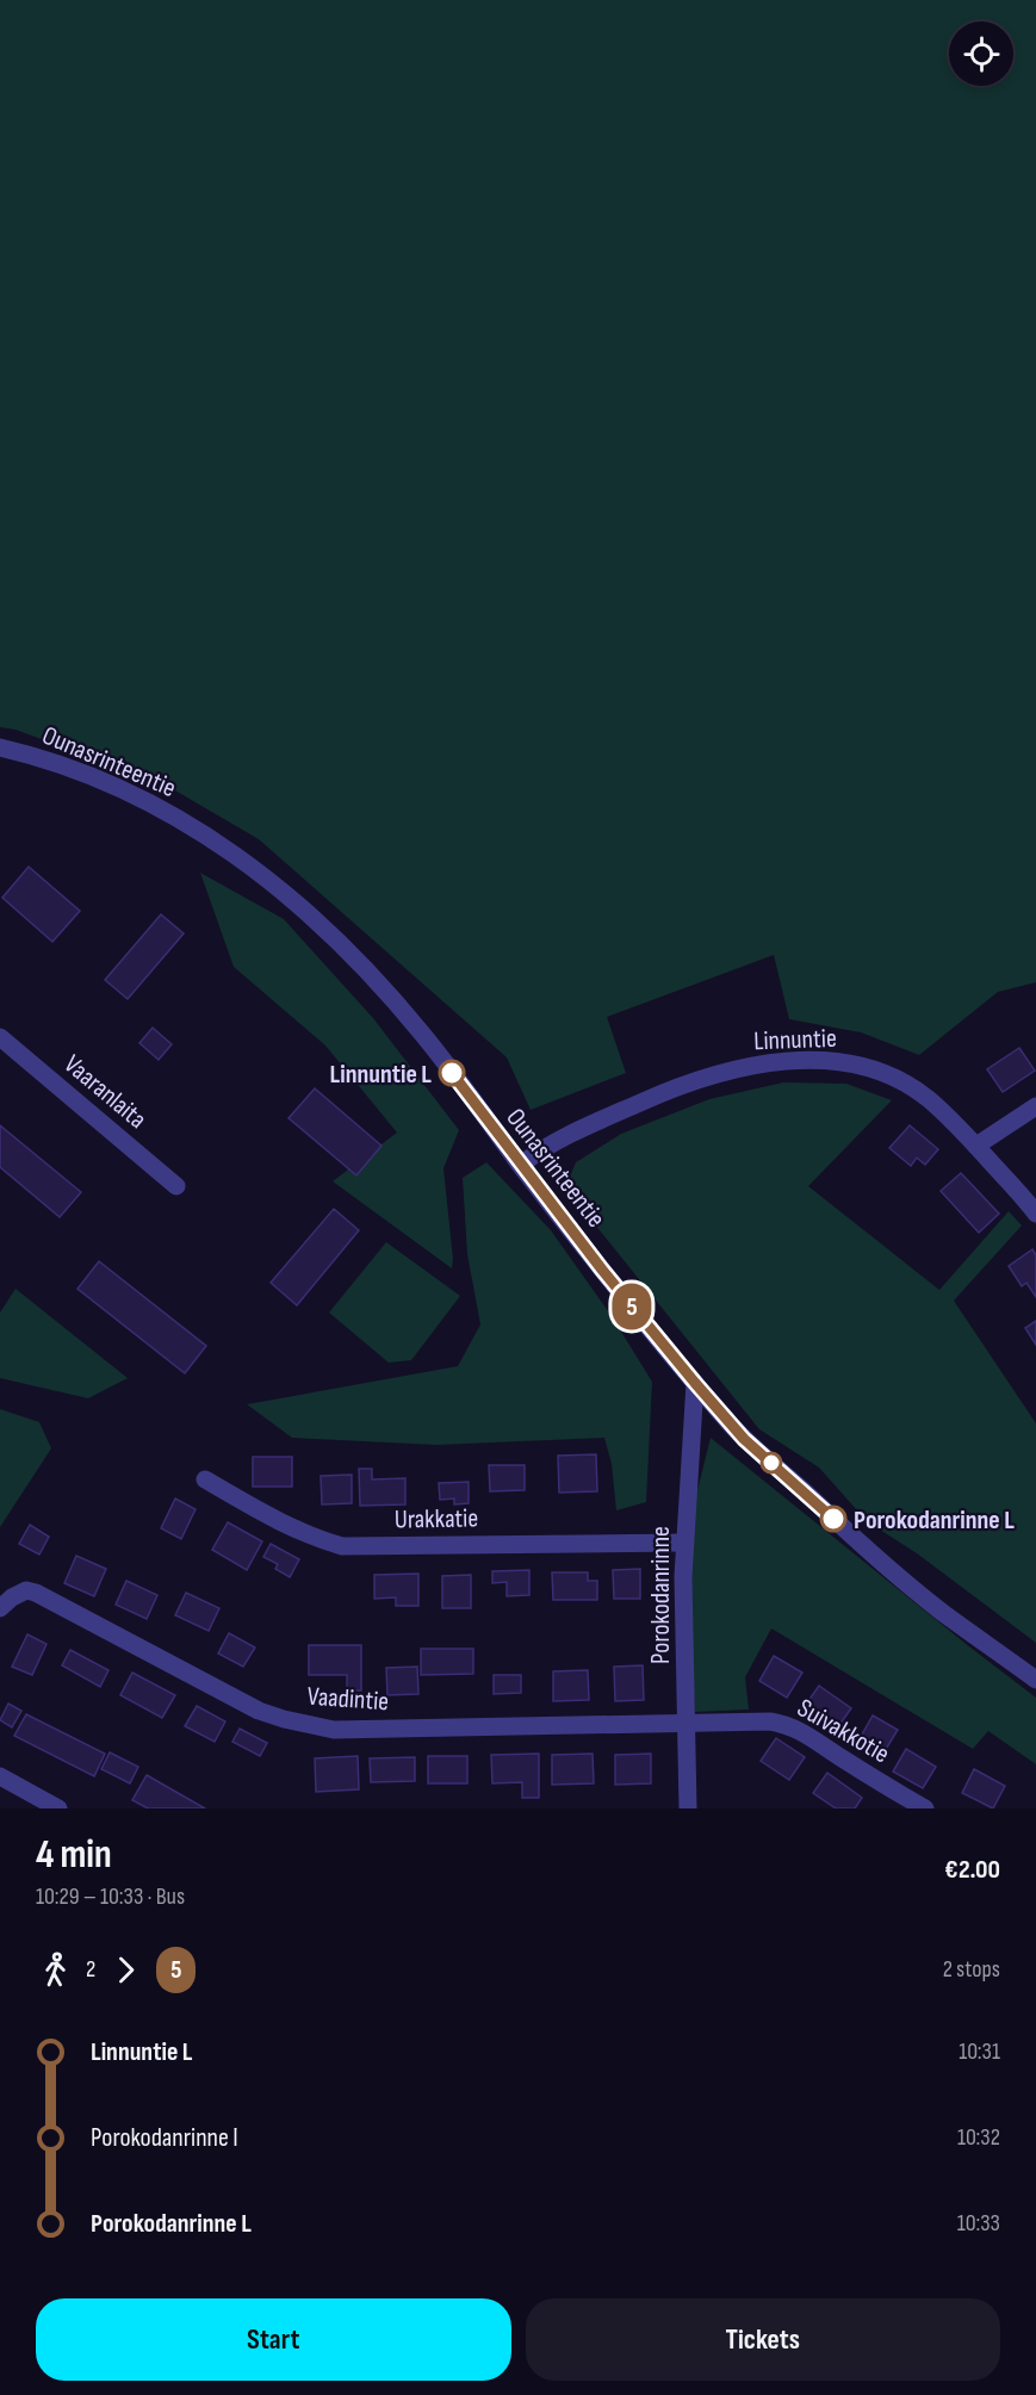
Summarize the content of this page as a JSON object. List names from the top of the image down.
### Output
{
  "streets": {
    "street": [
      "Ounasrinteentie",
      "Linnuntie",
      "Vaaranlaita",
      "Urakkatie",
      "Porokodanrinne",
      "Vaadintie",
      "Suivakkotie"
    ]
  },
  "crossings": [
    ["Ounasrinteentie", "Linnuntie"],
    ["Ounasrinteentie", "Porokodanrinne"],
    ["Urakkatie", "Porokodanrinne"],
    ["Porokodanrinne", "Vaadintie"],
    ["Porokodanrinne", "Suivakkotie"],
    ["Vaadintie", "Suivakkotie"]
  ],
  "places": ["Linnuntie L", "Porokodanrinne L"],
  "lines": ["bus line 5"],
  "page": {
    "on_map": "5",
    "heading": ["4 min", "10:29 – 10:33 · Bus", "€2.00"],
    "legs": ["2", "5", "2 stops"],
    "list": [
      {
        "name": "Linnuntie L",
        "value": "10:31"
      },
      {
        "name": "Porokodanrinne I",
        "value": "10:32"
      },
      {
        "name": "Porokodanrinne L",
        "value": "10:33"
      }
    ],
    "buttons": ["Start", "Tickets"]
  }
}
